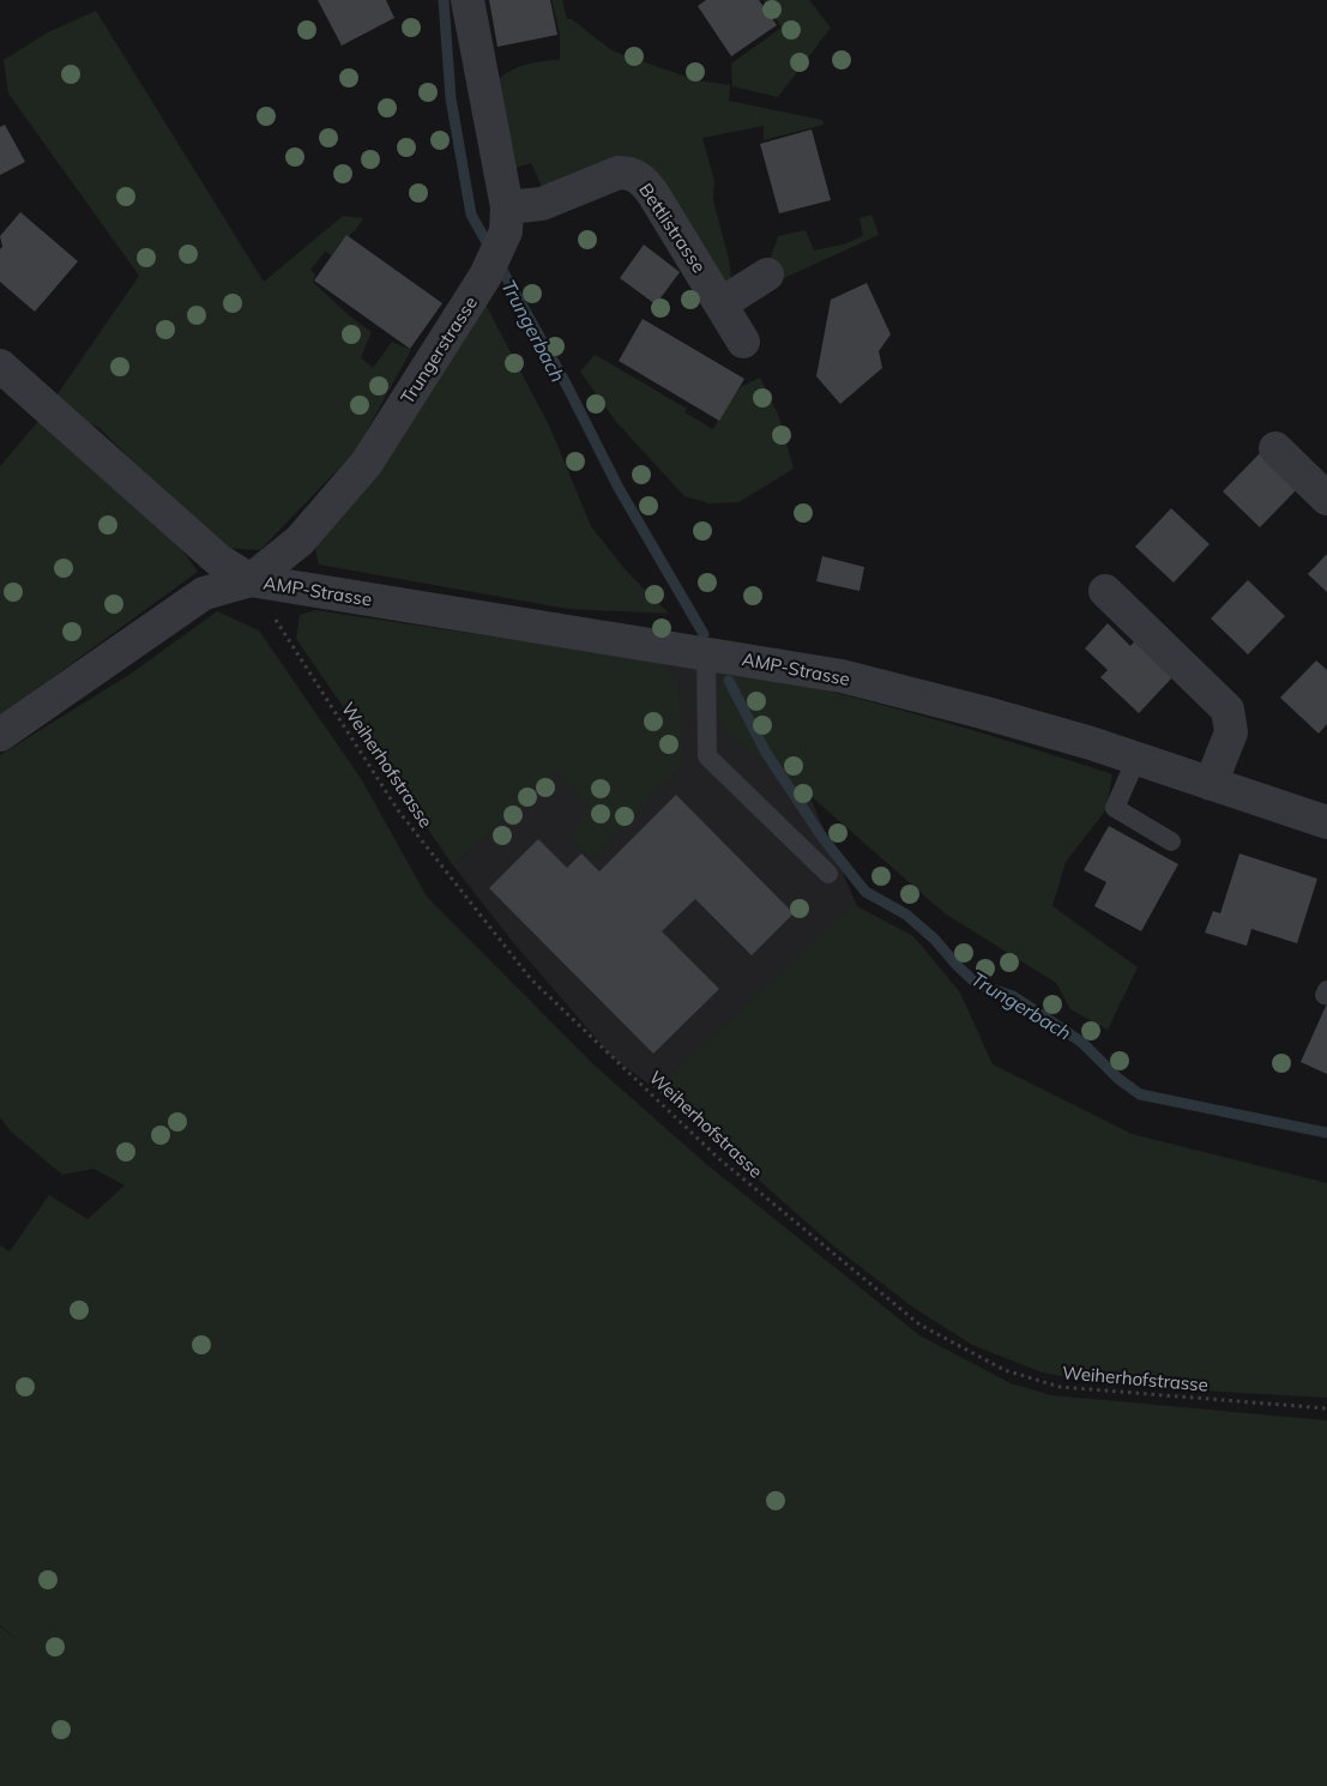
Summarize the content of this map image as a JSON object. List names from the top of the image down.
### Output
{
  "streets": {
    "street": ["Bettlistrasse", "Trungerstrasse", "AMP-Strasse"],
    "path": ["Weiherhofstrasse"]
  },
  "crossings": [
    ["Bettlistrasse", "Trungerstrasse"],
    ["Trungerstrasse", "AMP-Strasse"],
    ["Trungerstrasse", "Weiherhofstrasse"],
    ["AMP-Strasse", "Weiherhofstrasse"]
  ],
  "water": ["Trungerbach"]
}
